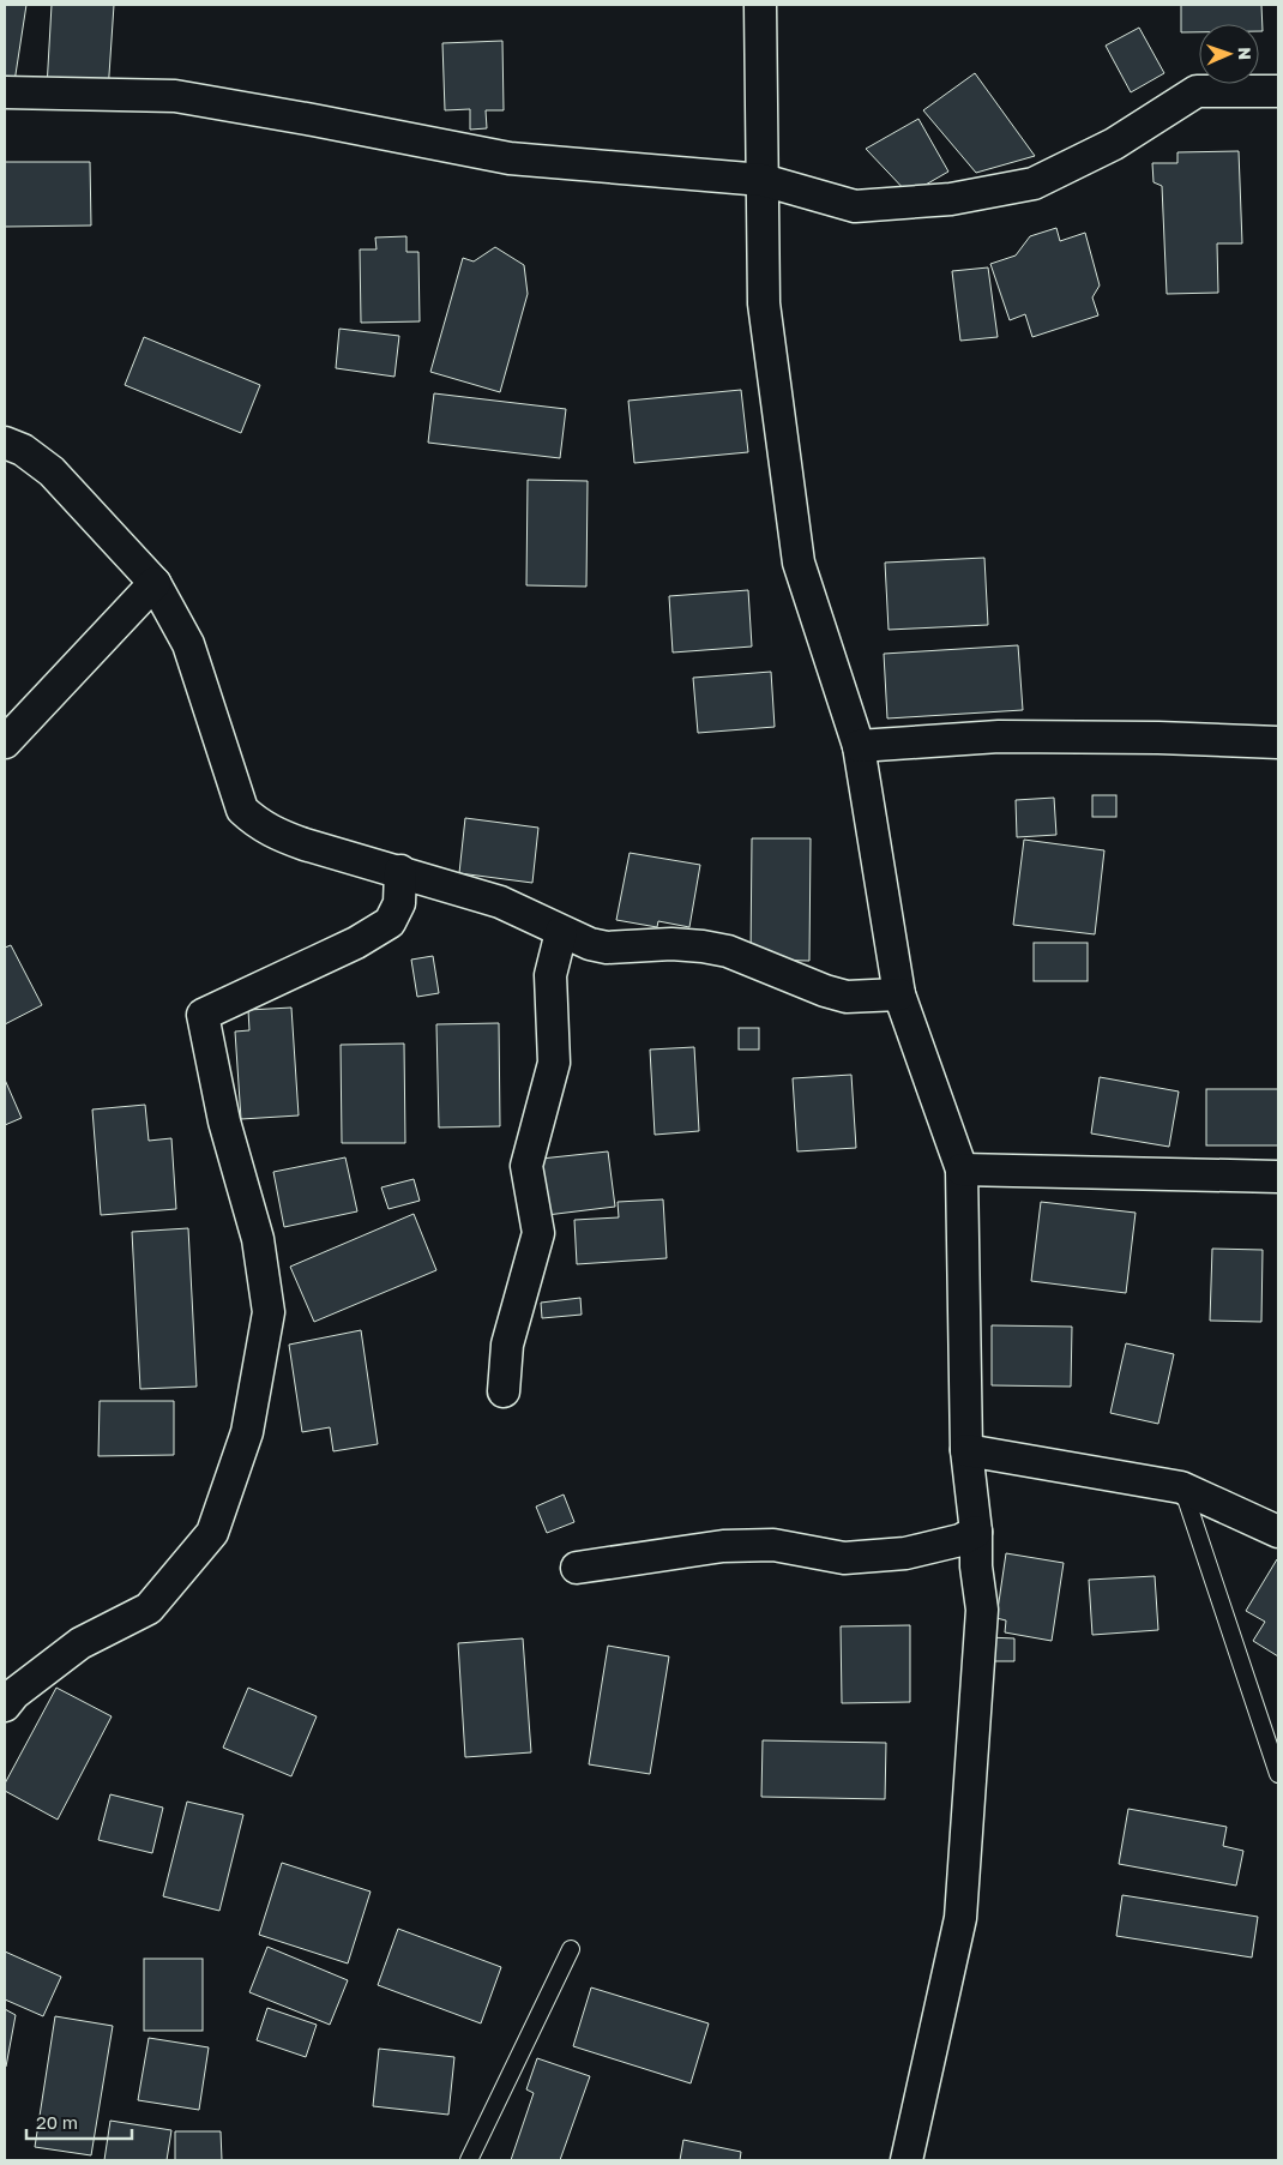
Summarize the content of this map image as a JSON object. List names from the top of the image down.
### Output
{
  "scale_bar": "20 m",
  "north": "right"
}
